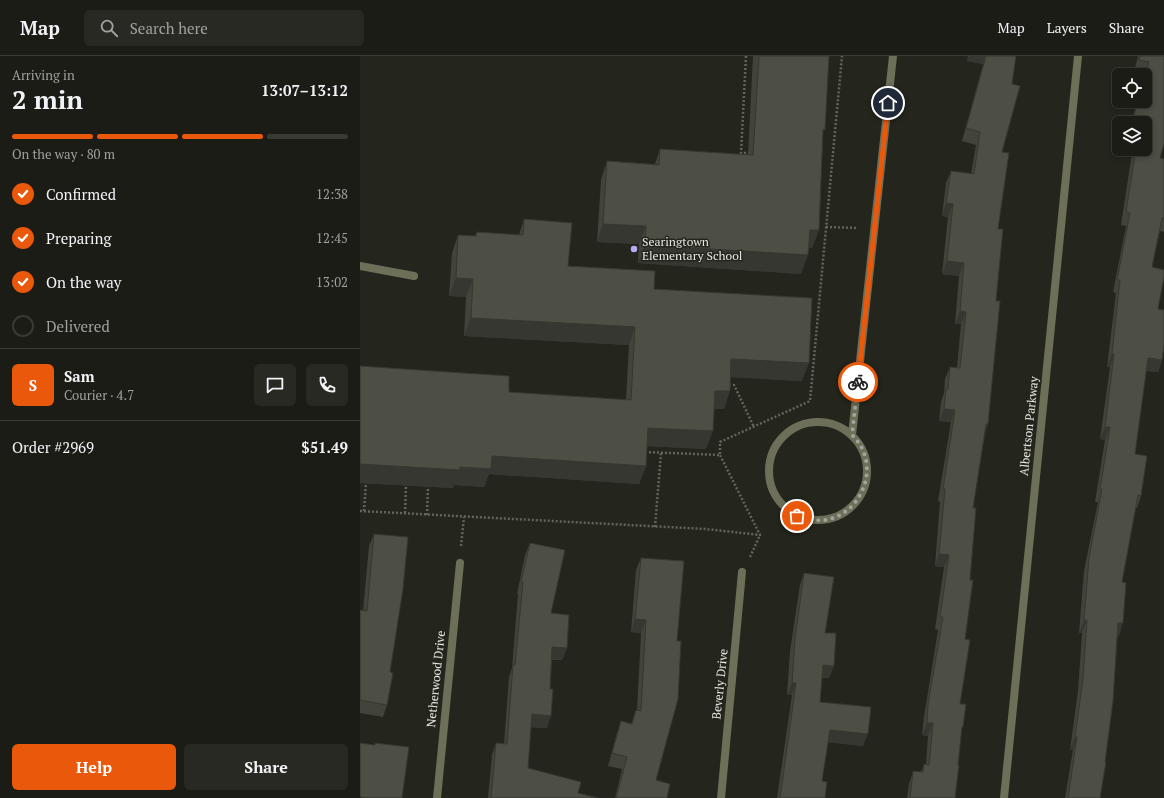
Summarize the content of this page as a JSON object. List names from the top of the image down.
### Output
{
  "streets": {
    "street": ["Albertson Parkway", "Netherwood Drive", "Beverly Drive"]
  },
  "places": ["Searingtown Elementary School"],
  "page": {
    "header": "Map",
    "search": "Search here",
    "nav": ["Map", "Layers", "Share"],
    "heading": ["2 min", "Arriving in", "13:07–13:12"],
    "panel": [
      "Sam",
      "Courier · 4.7",
      "Order #2969",
      "$51.49"
    ],
    "bar": "On the way · 80 m",
    "list": [
      ["Confirmed", "12:38"],
      ["Preparing", "12:45"],
      ["On the way", "13:02"],
      "Delivered"
    ],
    "round": "S",
    "buttons": ["Help", "Share"]
  }
}
